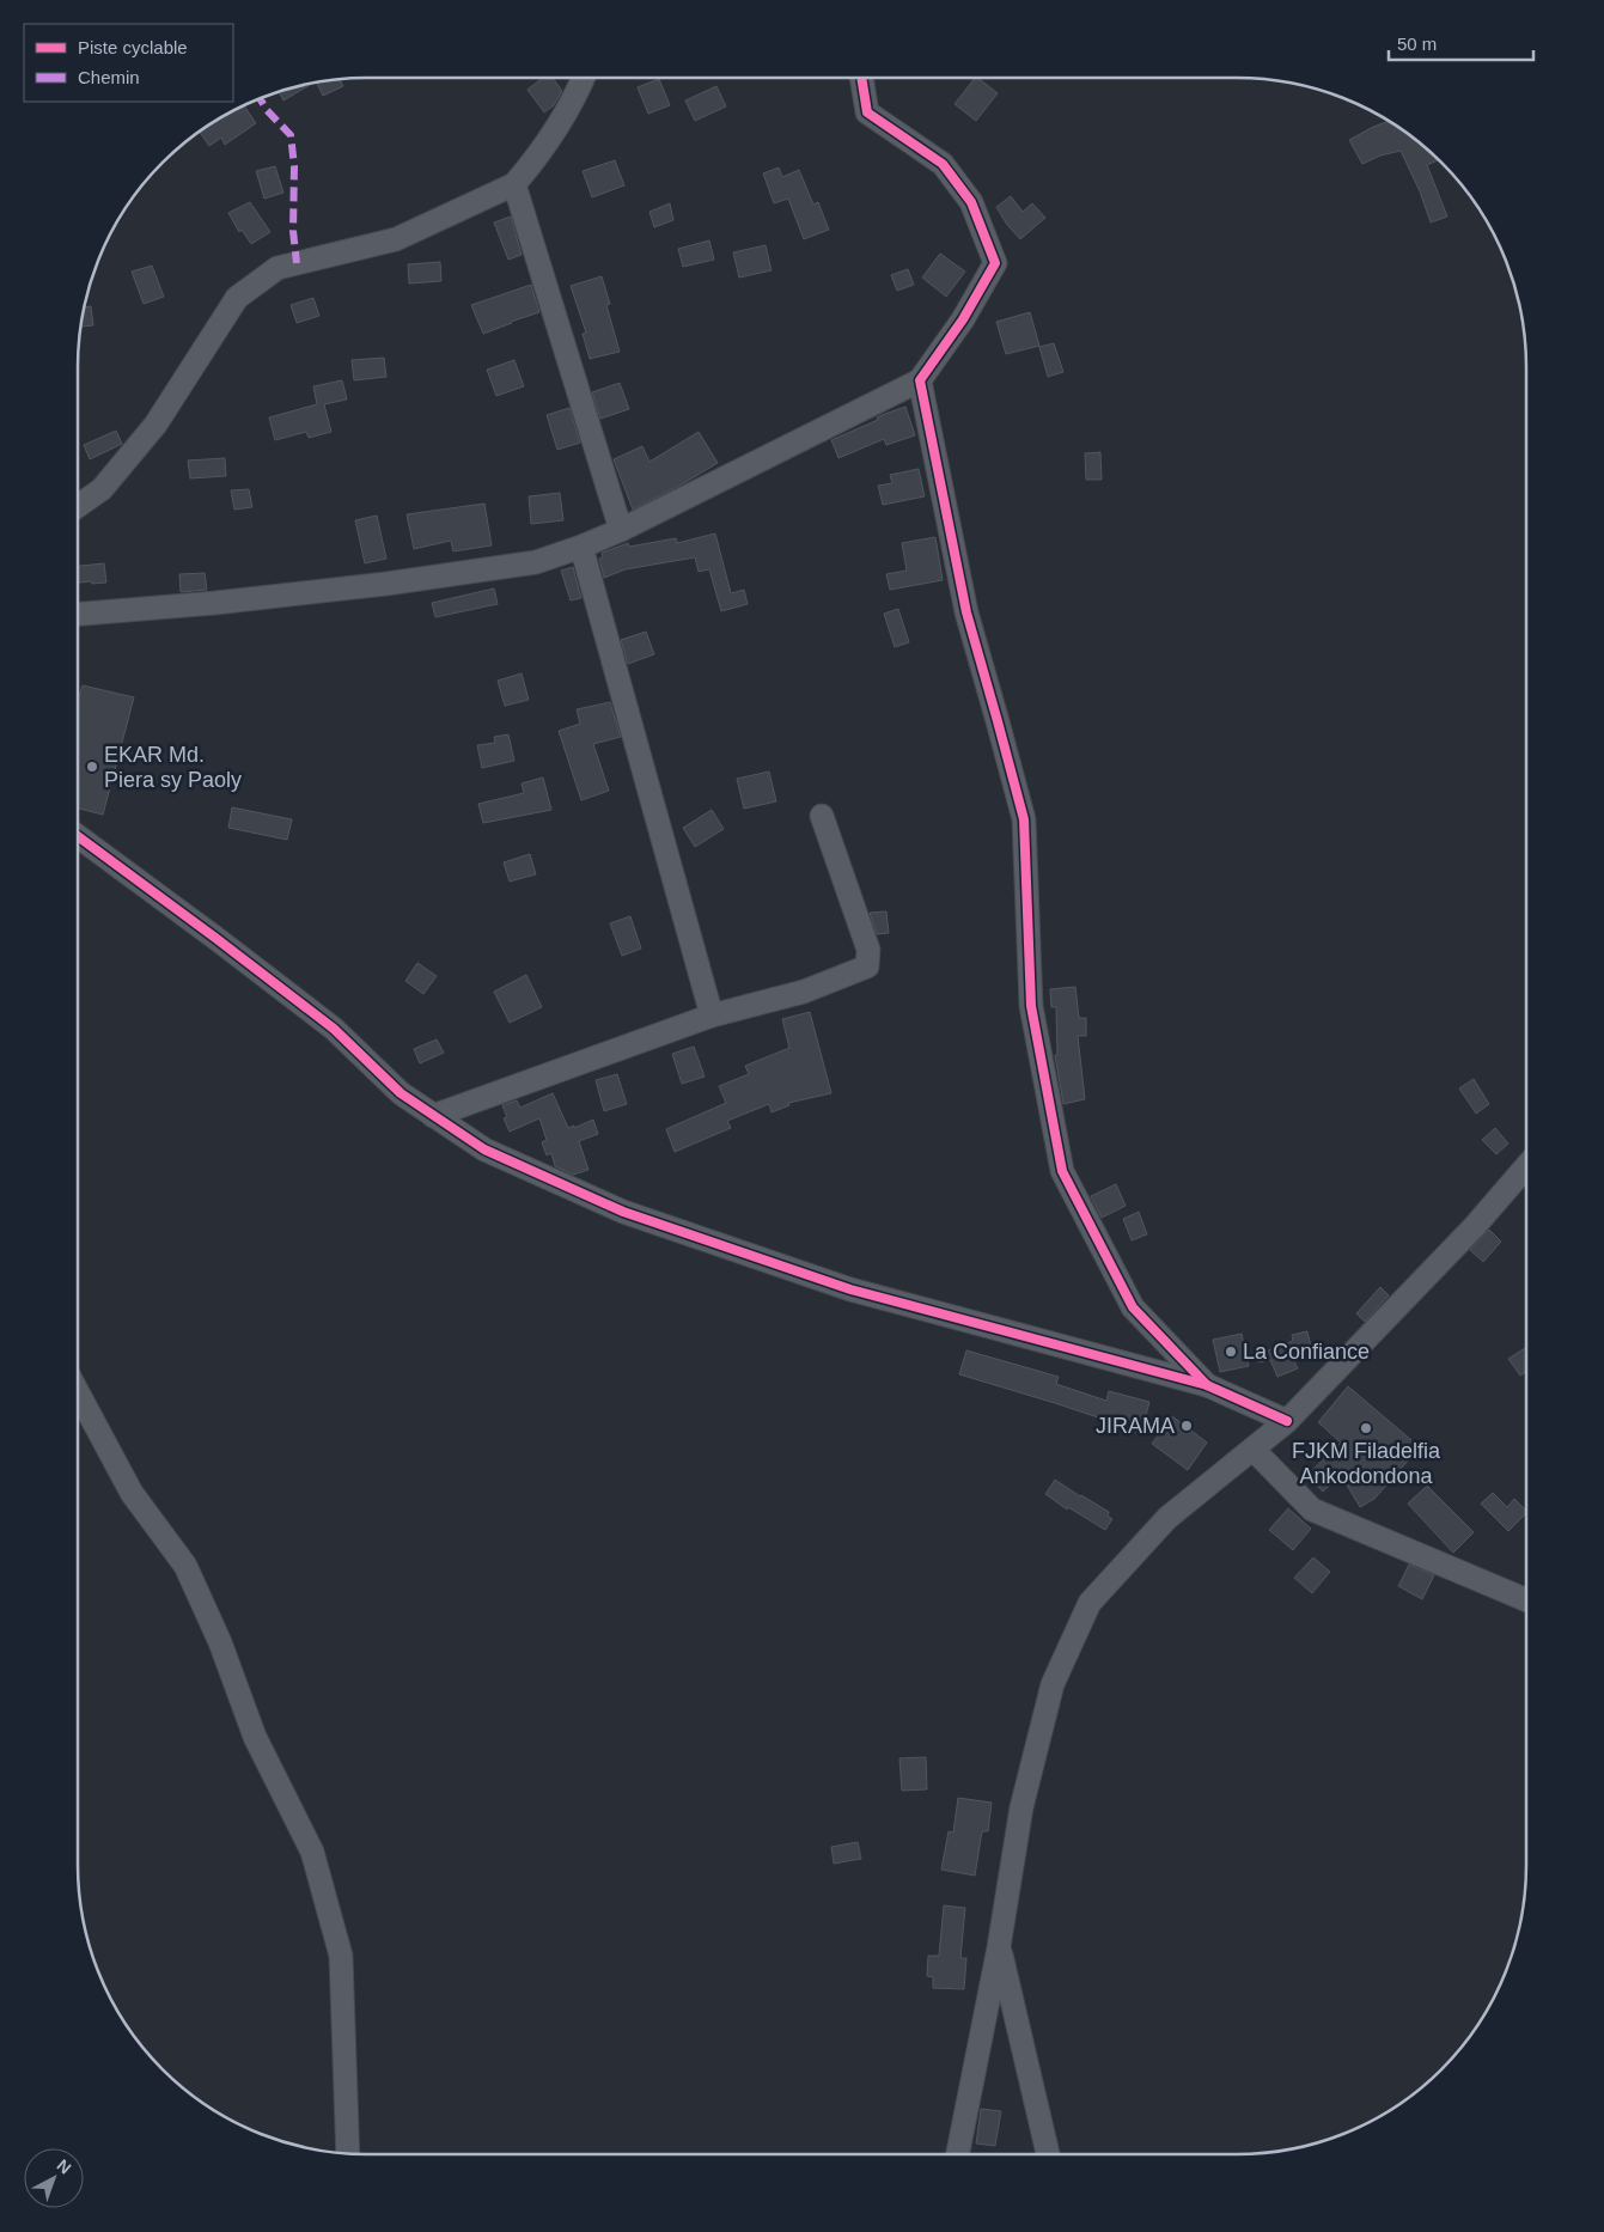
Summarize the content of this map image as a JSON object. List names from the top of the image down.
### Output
{
  "places": [
    "EKAR Md. Piera sy Paoly",
    "La Confiance",
    "JIRAMA",
    "FJKM Filadelfia Ankodondona"
  ],
  "legend": ["Piste cyclable", "Chemin"],
  "scale_bar": "50 m",
  "north": "top right"
}
